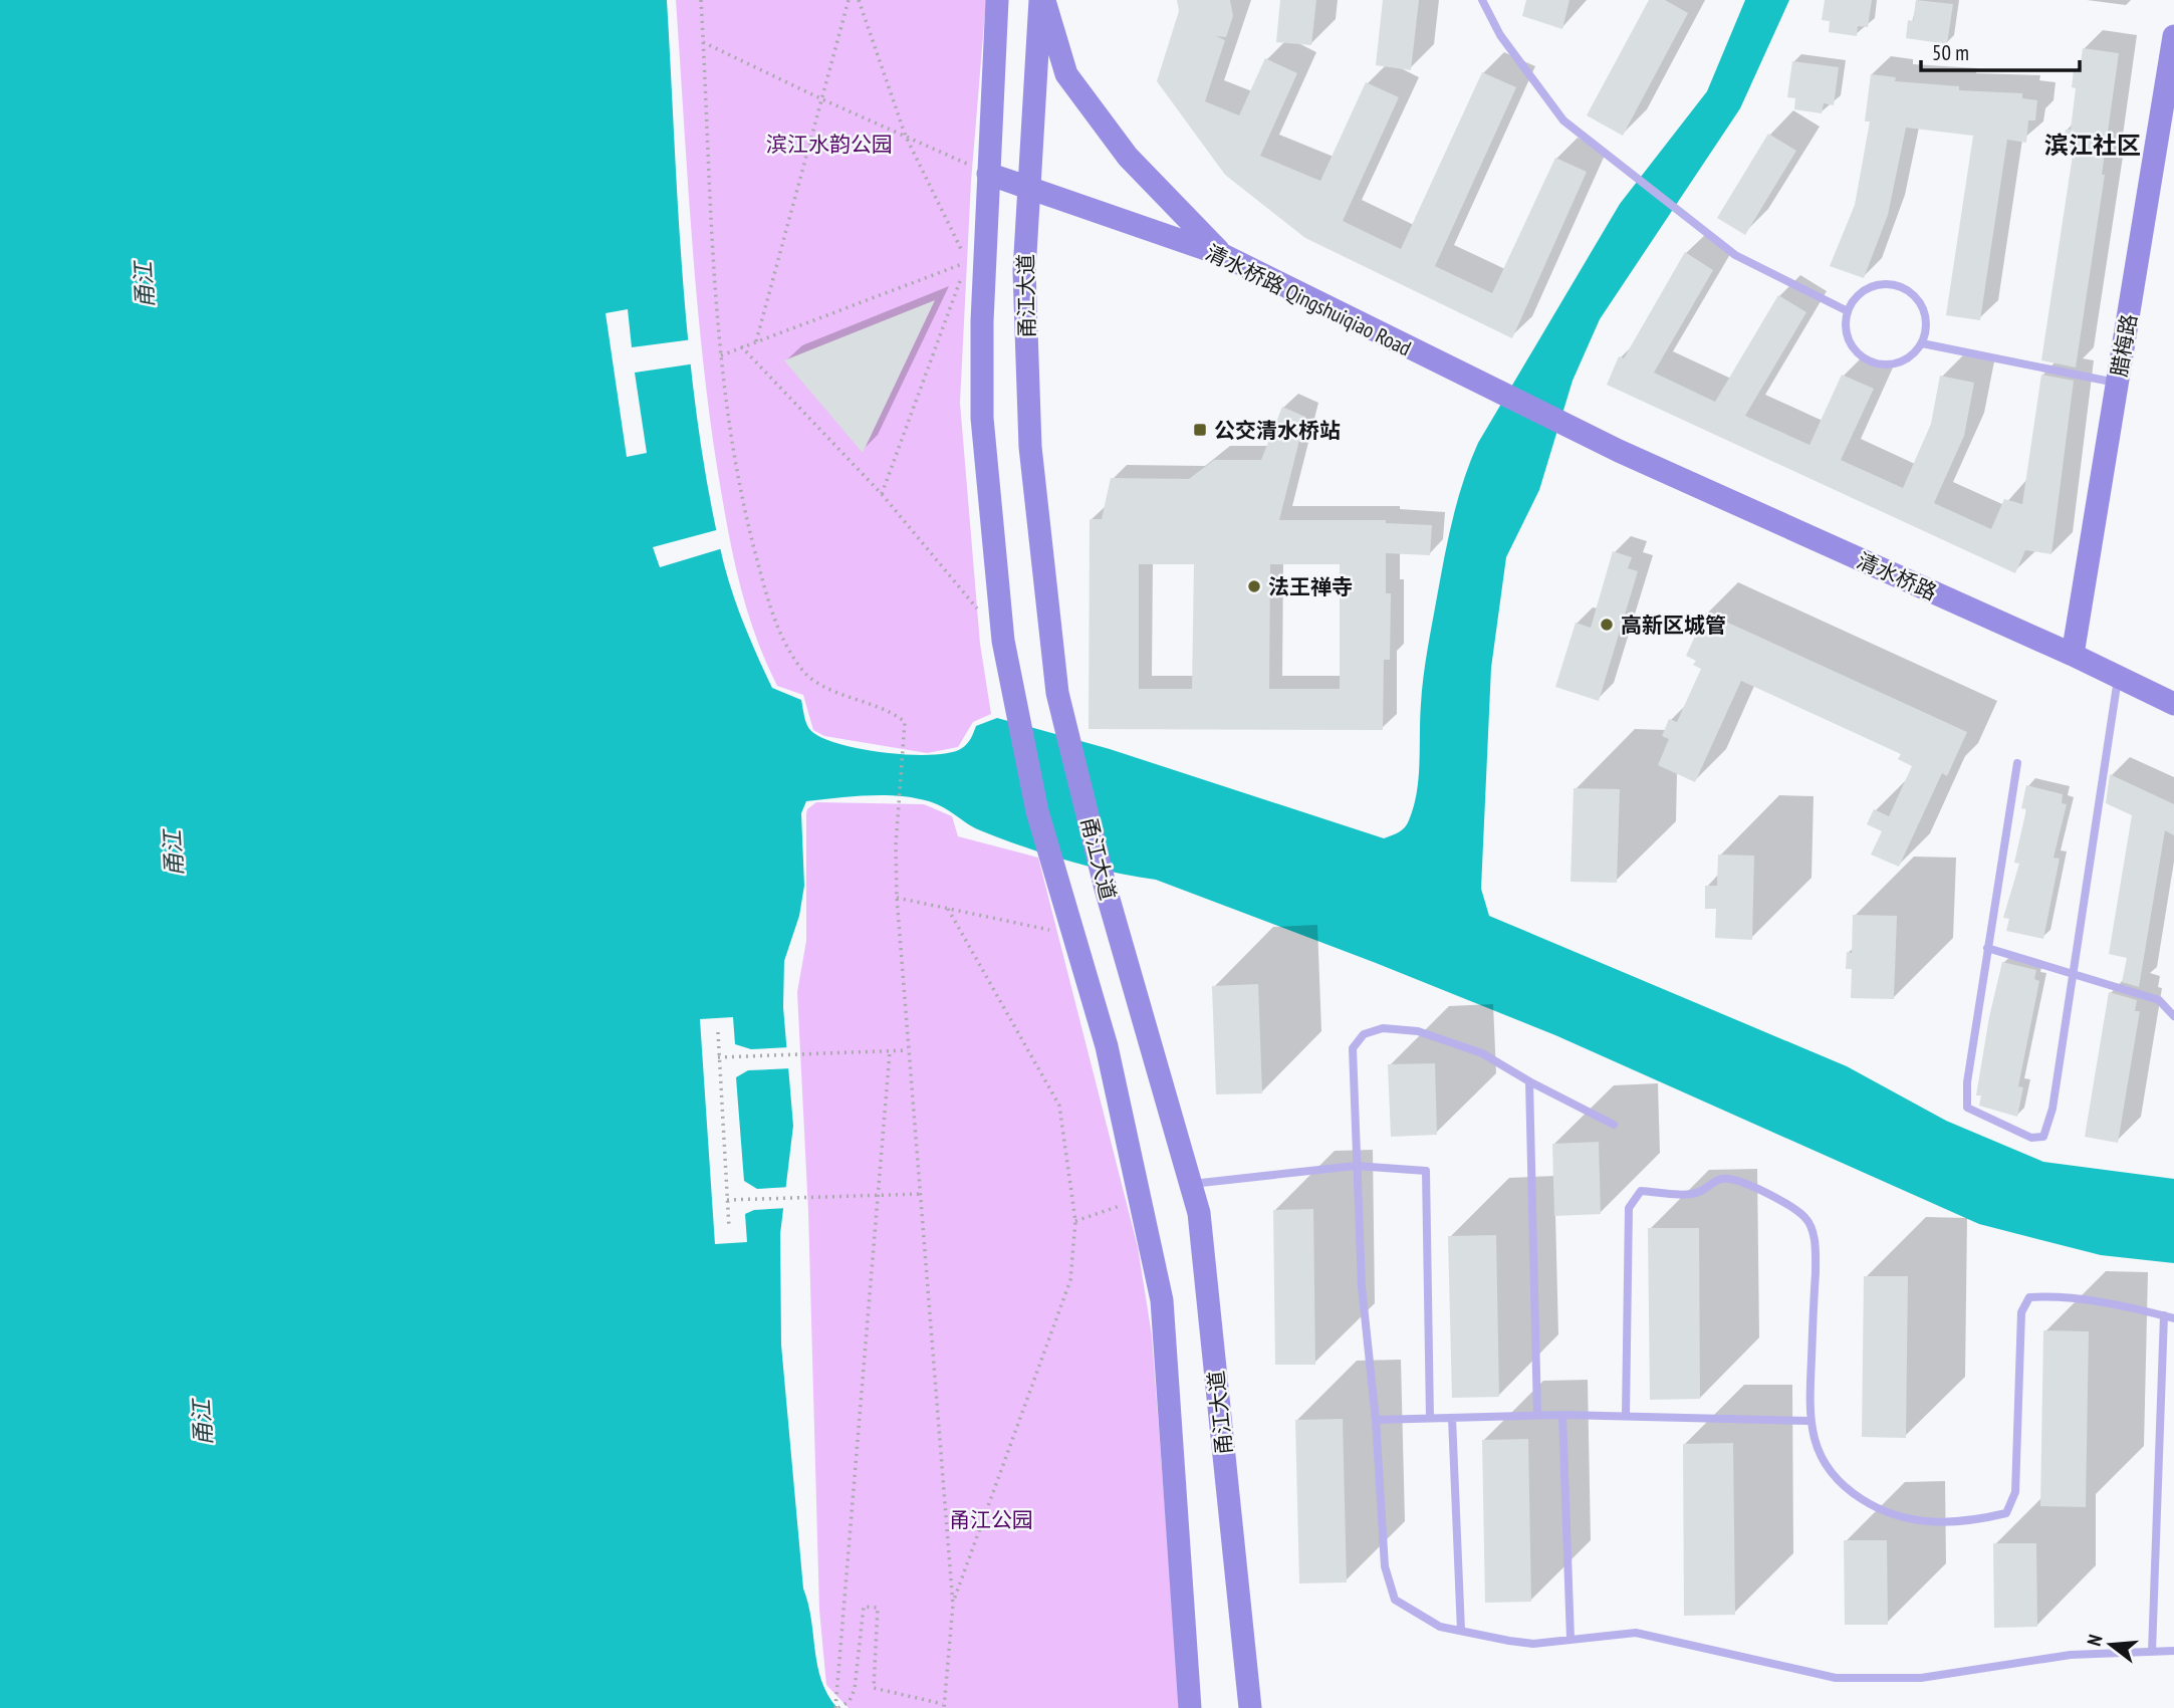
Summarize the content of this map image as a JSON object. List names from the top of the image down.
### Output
{
  "streets": {
    "main road": [
      "甬江大道",
      "清水桥路 Qingshuiqiao Road",
      "腊梅路",
      "清水桥路"
    ]
  },
  "crossings": [
    ["甬江大道", "清水桥路 Qingshuiqiao Road"],
    ["清水桥路 Qingshuiqiao Road", "清水桥路"],
    ["腊梅路", "清水桥路"]
  ],
  "districts": ["滨江社区"],
  "water": ["甬江"],
  "parks": ["滨江水韵公园", "甬江公园"],
  "places": {
    "transit": ["公交清水桥站"],
    "other": ["法王禅寺", "高新区城管"]
  },
  "scale_bar": "50 m",
  "north": "left"
}
